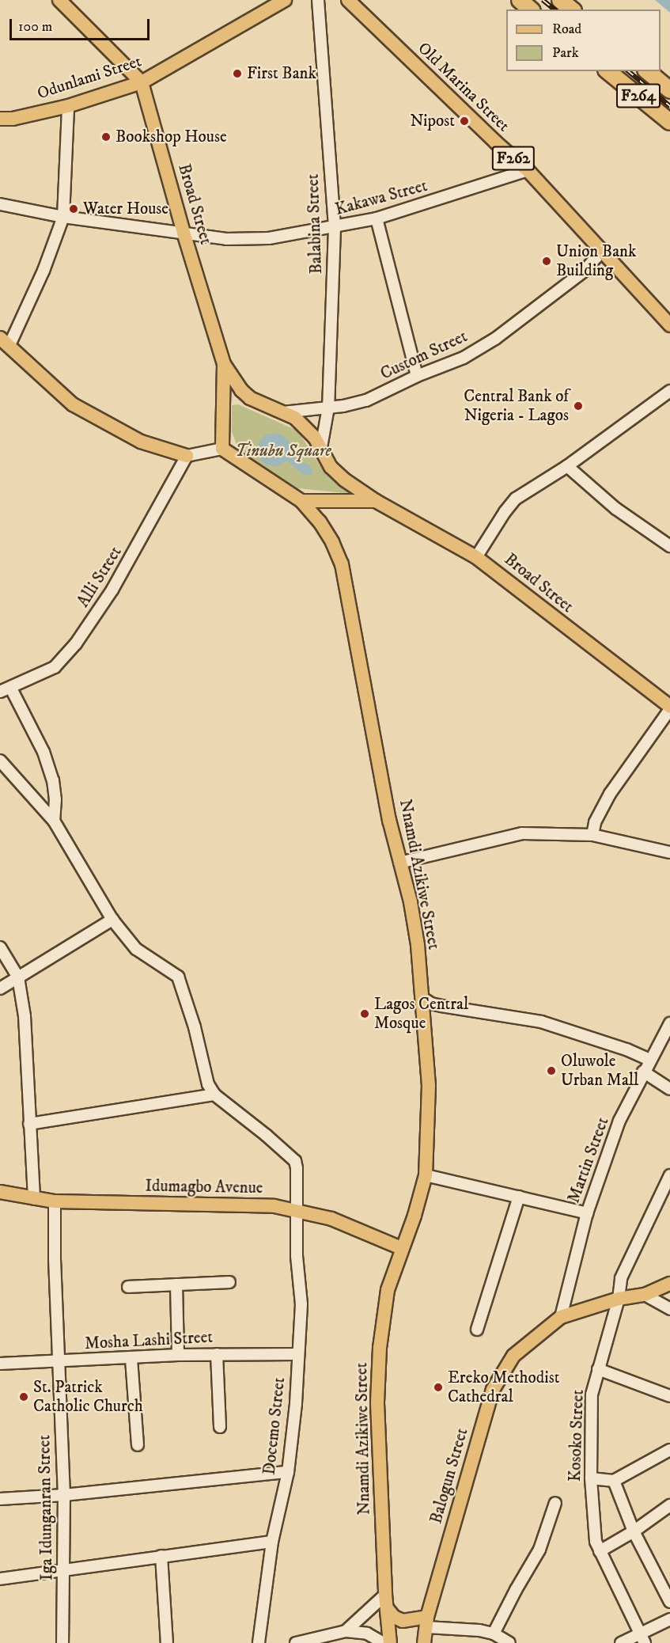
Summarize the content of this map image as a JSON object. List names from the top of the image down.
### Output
{
  "streets": {
    "highway": ["F264"],
    "main road": [
      "Odunlami Street",
      "Old Marina Street",
      "F262",
      "Broad Street",
      "Nnamdi Azikiwe Street",
      "Idumagbo Avenue",
      "Balogun Street"
    ],
    "street": [
      "Kakawa Street",
      "Balabina Street",
      "Custom Street",
      "Alli Street",
      "Martin Street",
      "Mosha Lashi Street",
      "Docemo Street",
      "Kosoko Street",
      "Iga Idunganran Street"
    ]
  },
  "crossings": [
    ["Odunlami Street", "Broad Street"],
    ["Old Marina Street", "Kakawa Street"],
    ["Old Marina Street", "Custom Street"],
    ["Kakawa Street", "Broad Street"],
    ["Kakawa Street", "Balabina Street"],
    ["Broad Street", "Balabina Street"],
    ["Broad Street", "Custom Street"],
    ["Broad Street", "Nnamdi Azikiwe Street"],
    ["Balabina Street", "Custom Street"],
    ["Nnamdi Azikiwe Street", "Idumagbo Avenue"],
    ["Martin Street", "Balogun Street"],
    ["Idumagbo Avenue", "Docemo Street"],
    ["Idumagbo Avenue", "Iga Idunganran Street"],
    ["Mosha Lashi Street", "Docemo Street"],
    ["Mosha Lashi Street", "Iga Idunganran Street"],
    ["Kosoko Street", "Balogun Street"]
  ],
  "parks": ["Tinubu Square"],
  "places": [
    "First Bank",
    "Nipost",
    "Bookshop House",
    "Water House",
    "Union Bank Building",
    "Central Bank of Nigeria - Lagos",
    "Lagos Central Mosque",
    "Oluwole Urban Mall",
    "Ereko Methodist Cathedral",
    "St. Patrick Catholic Church"
  ],
  "legend": ["Road", "Park"],
  "scale_bar": "100 m"
}
